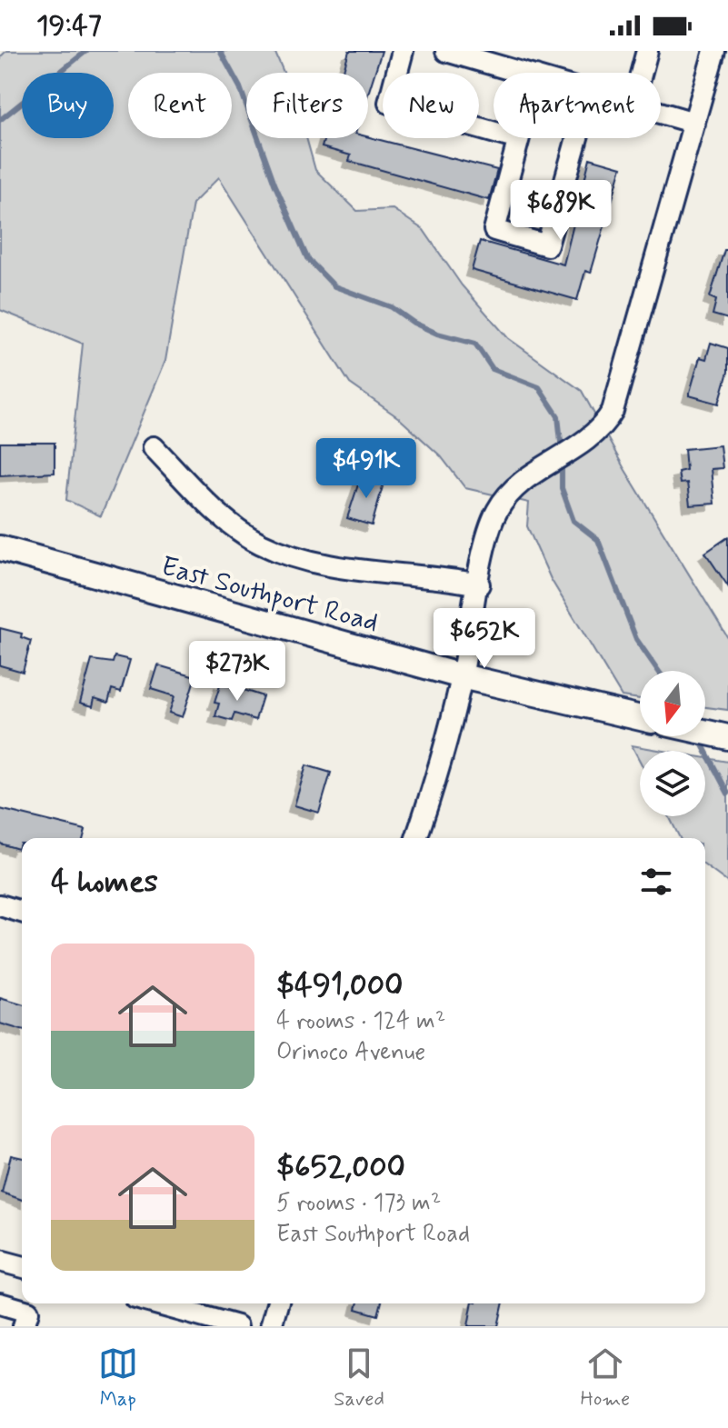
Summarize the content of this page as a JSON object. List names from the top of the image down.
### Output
{
  "streets": {
    "main road": ["East Southport Road"]
  },
  "north": "bottom",
  "page": {
    "status": "19:47",
    "chip": [
      "Buy",
      "Rent",
      "Filters",
      "New",
      "Apartment"
    ],
    "price": [
      "$689K",
      "$491K",
      "$652K",
      "$273K"
    ],
    "heading": "4 homes",
    "list": [
      {
        "name": "$491,000",
        "note": "4 rooms · 124 m² · Orinoco Avenue"
      },
      {
        "name": "$652,000",
        "note": "5 rooms · 173 m² · East Southport Road"
      }
    ],
    "tabs": ["Map", "Saved", "Home"]
  }
}
